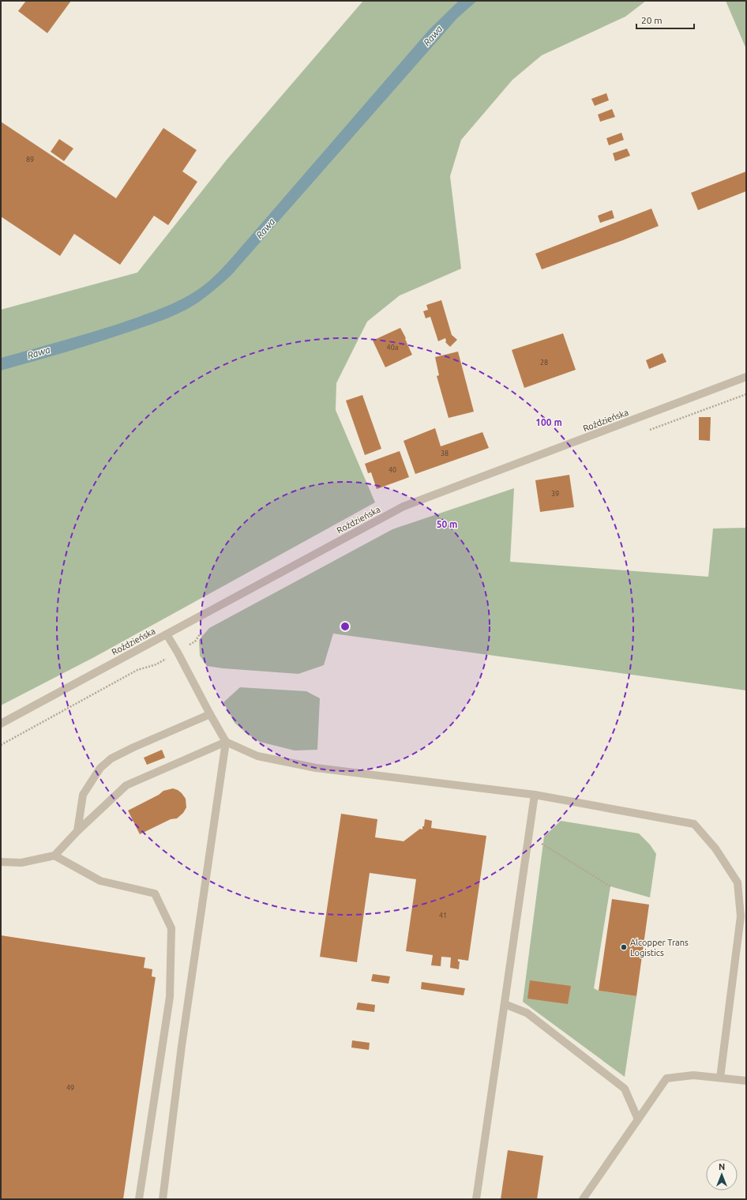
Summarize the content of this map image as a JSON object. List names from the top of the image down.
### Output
{
  "streets": {
    "street": ["Roździeńska"]
  },
  "water": ["Rawa"],
  "places": ["Alcopper Trans Logistics"],
  "house_numbers": [
    "89",
    "40a",
    "28",
    "38",
    "40",
    "39",
    "41",
    "49"
  ],
  "scale_bar": "20 m",
  "north": "top",
  "rings": ["100 m", "50 m"]
}
